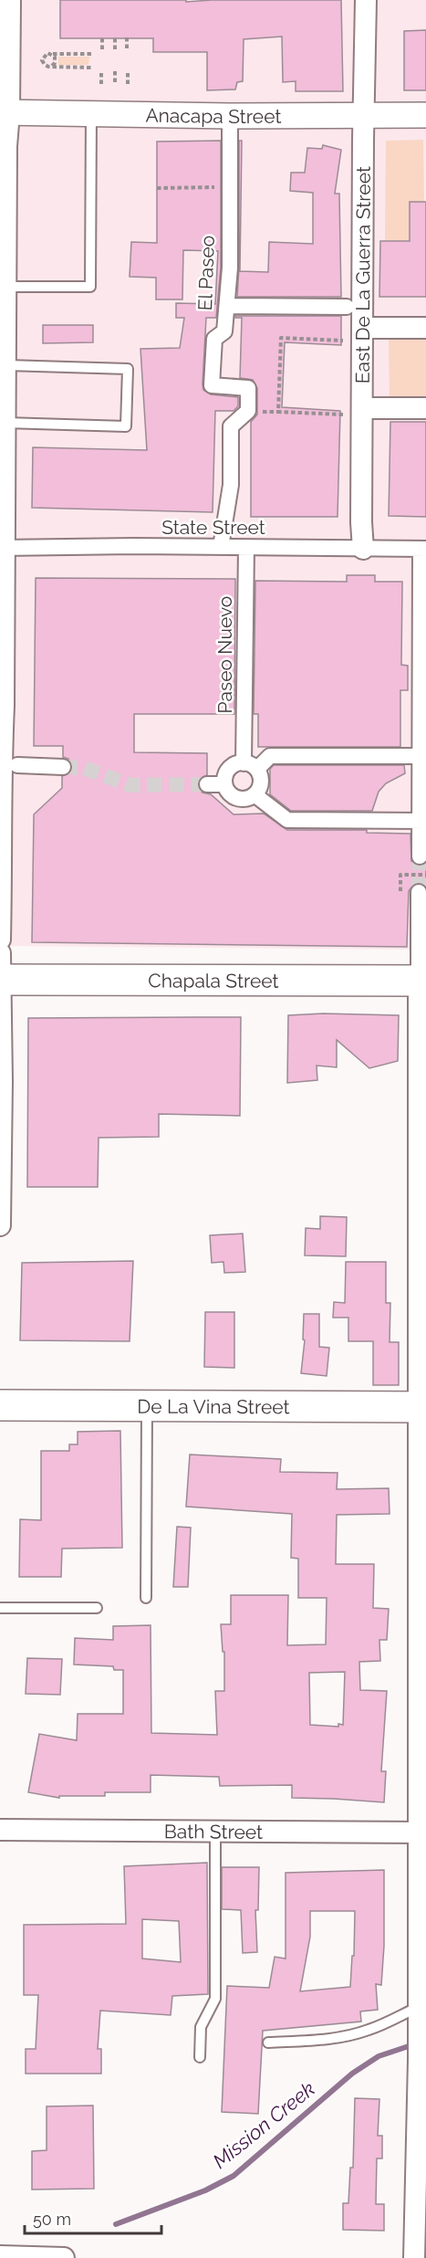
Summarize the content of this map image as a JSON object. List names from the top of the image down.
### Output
{
  "streets": {
    "main road": ["Chapala Street", "De La Vina Street"],
    "street": [
      "Anacapa Street",
      "El Paseo",
      "East De La Guerra Street",
      "State Street",
      "Paseo Nuevo",
      "Bath Street"
    ]
  },
  "crossings": [
    ["Anacapa Street", "El Paseo"],
    ["Anacapa Street", "East De La Guerra Street"],
    ["El Paseo", "State Street"],
    ["East De La Guerra Street", "State Street"],
    ["State Street", "Paseo Nuevo"]
  ],
  "water": ["Mission Creek"],
  "scale_bar": "50 m"
}
